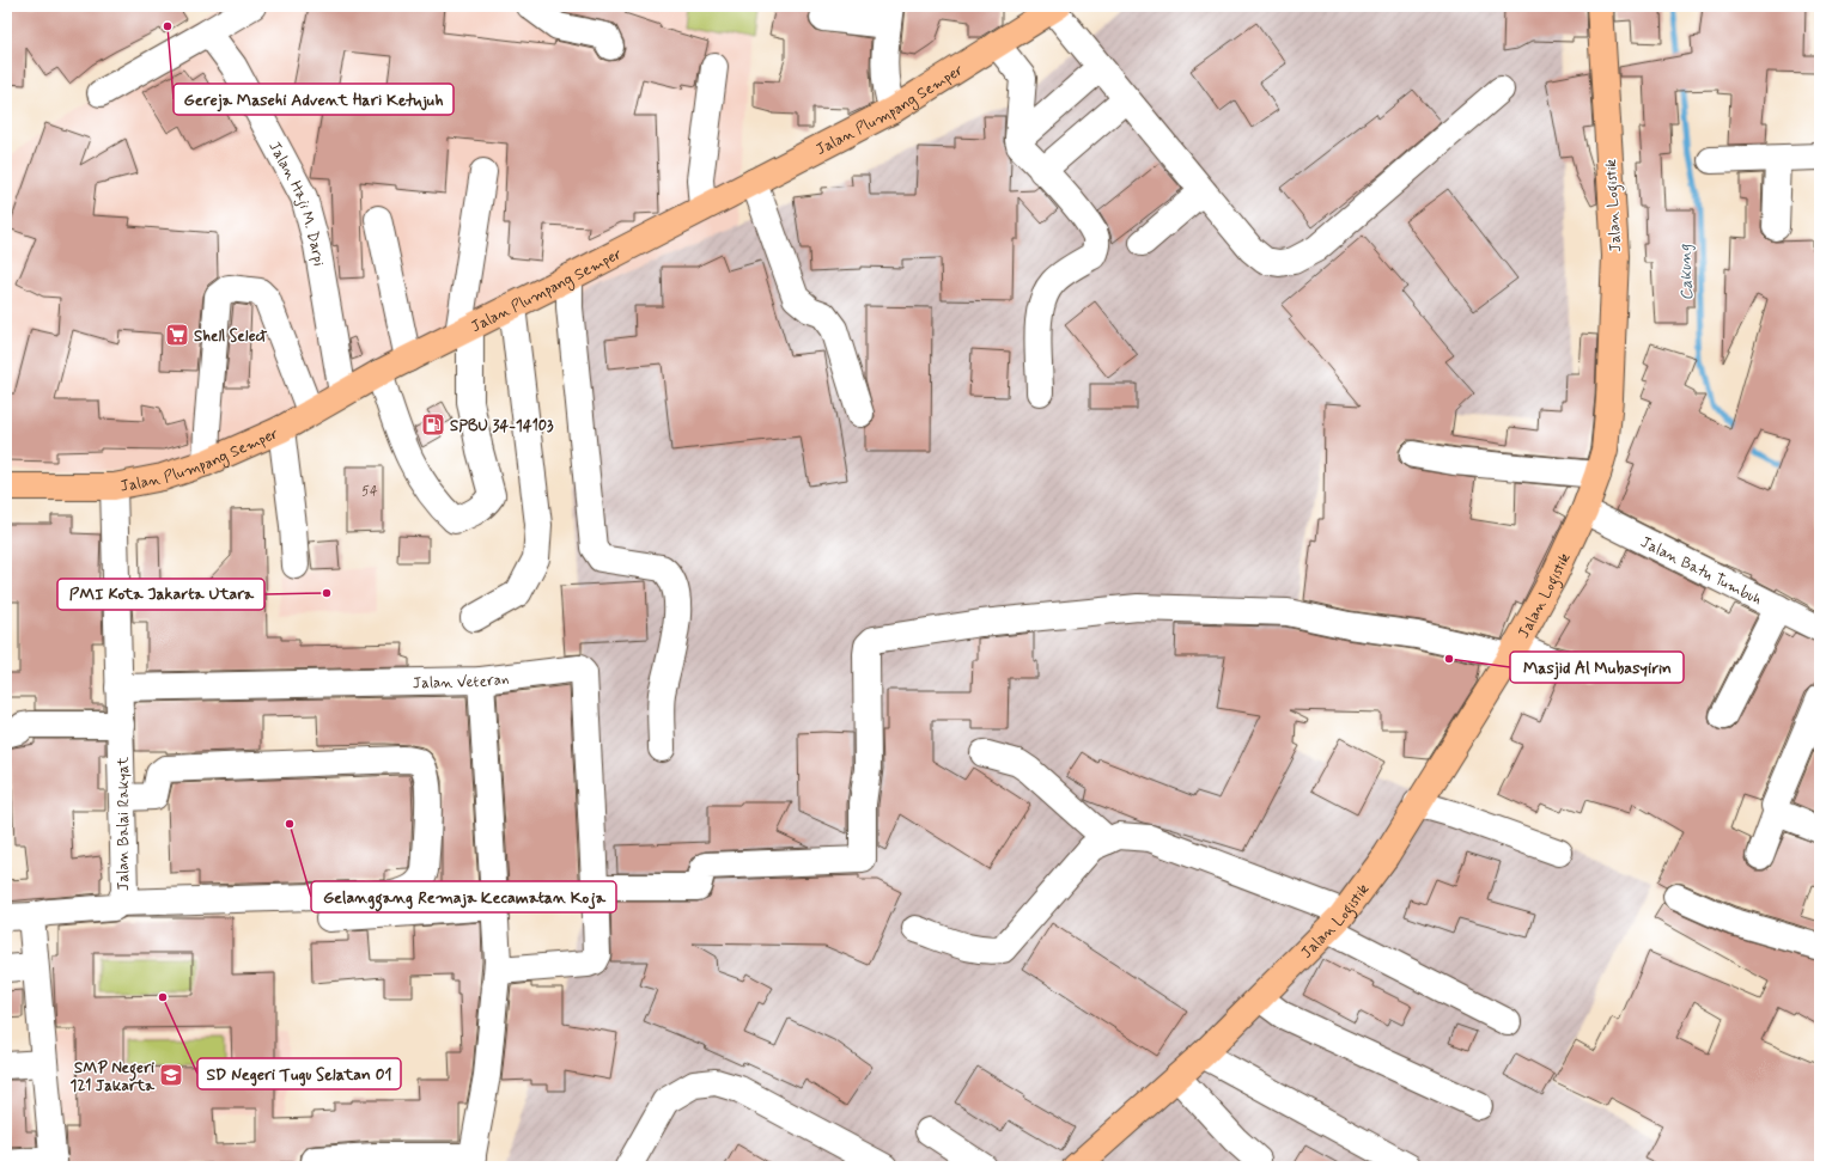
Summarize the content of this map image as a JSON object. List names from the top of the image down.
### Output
{
  "streets": {
    "main road": ["Jalan Plumpang Semper", "Jalan Logistik"],
    "street": [
      "Jalan Haji M. Darpi",
      "Jalan Batu Tumbuh",
      "Jalan Veteran",
      "Jalan Balai Rakyat"
    ]
  },
  "crossings": [
    ["Jalan Plumpang Semper", "Jalan Haji M. Darpi"],
    ["Jalan Plumpang Semper", "Jalan Balai Rakyat"],
    ["Jalan Logistik", "Jalan Batu Tumbuh"],
    ["Jalan Veteran", "Jalan Balai Rakyat"]
  ],
  "water": ["Cakung"],
  "places": {
    "other": [
      "Gereja Masehi Advent Hari Ketujuh",
      "PMI Kota Jakarta Utara",
      "Masjid Al Mubasyirin",
      "Gelanggang Remaja Kecamatan Koja",
      "SD Negeri Tugu Selatan 01"
    ],
    "supermarket": ["Shell Select"],
    "fuel station": ["SPBU 34-14103"],
    "school or university": ["SMP Negeri 121 Jakarta"]
  },
  "house_numbers": ["54"]
}
